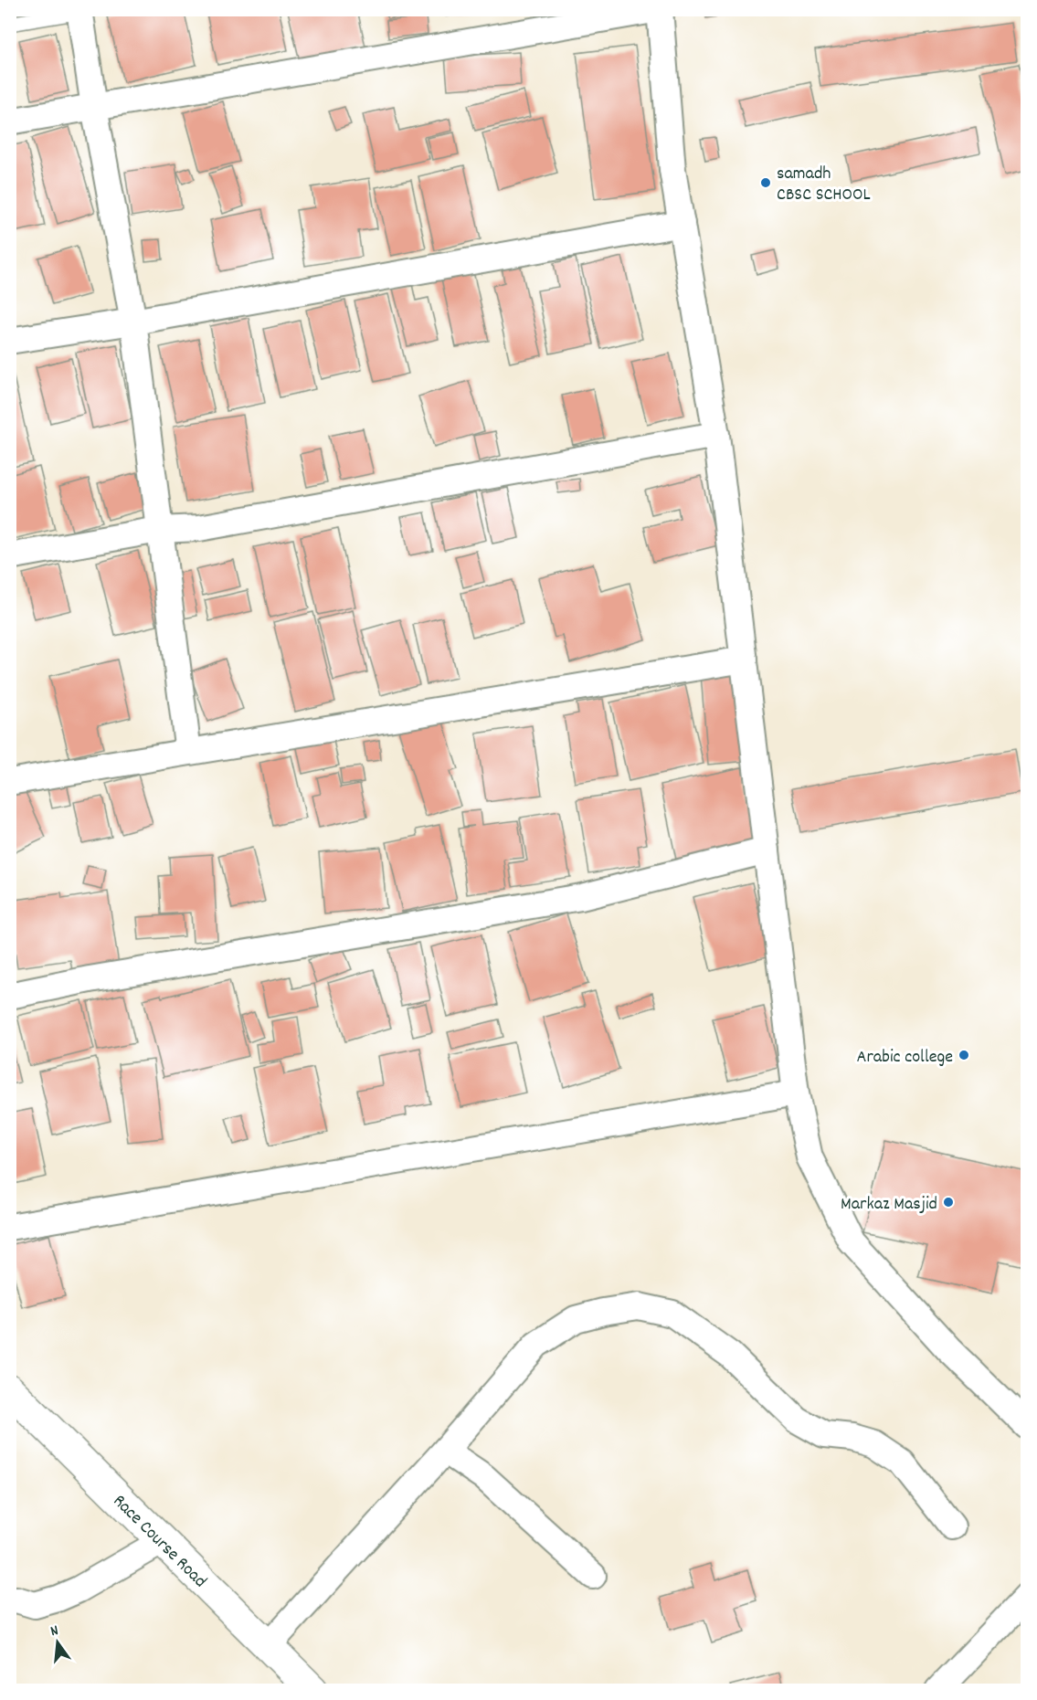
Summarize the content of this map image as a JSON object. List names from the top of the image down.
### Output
{
  "streets": {
    "main road": ["Race Course Road"]
  },
  "places": ["samadh CBSC SCHOOL", "Arabic college", "Markaz Masjid"],
  "north": "top"
}
